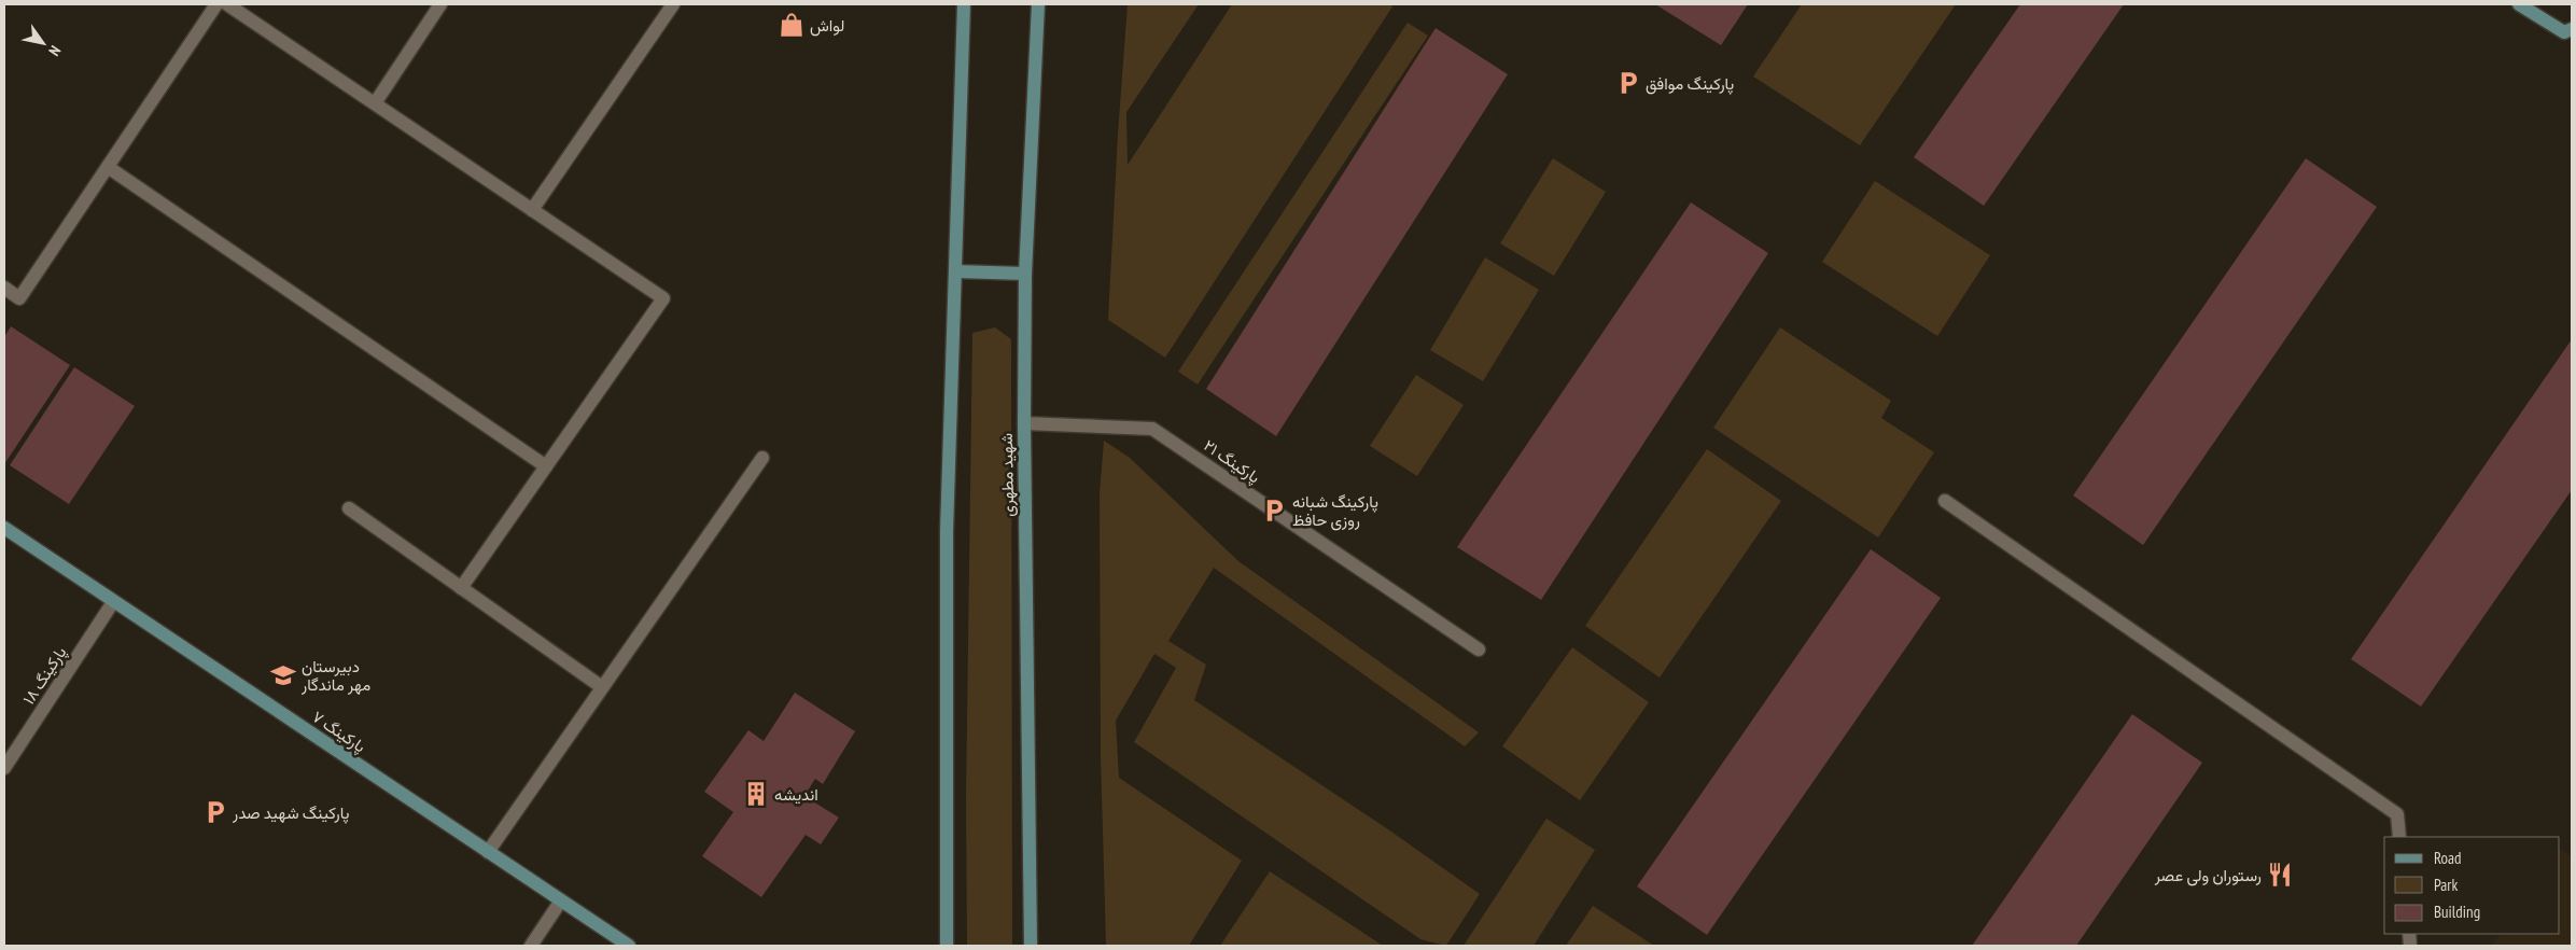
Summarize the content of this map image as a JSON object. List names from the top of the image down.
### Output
{
  "streets": {
    "main road": ["شهید مطهری", "پارکینگ ۷"],
    "street": ["پارکینگ ۲۱", "پارکینگ ۱۸"]
  },
  "crossings": [
    ["پارکینگ ۲۱", "شهید مطهری"],
    ["پارکینگ ۱۸", "پارکینگ ۷"]
  ],
  "places": {
    "shop": ["لواش"],
    "parking": ["پارکینگ موافق", "پارکینگ شبانه روزی حافظ", "پارکینگ شهید صدر"],
    "school or university": ["دبیرستان مهر ماندگار"],
    "building": ["اندیشه"],
    "restaurant": ["رستوران ولی عصر"]
  },
  "legend": ["Road", "Park", "Building"],
  "north": "bottom right"
}
